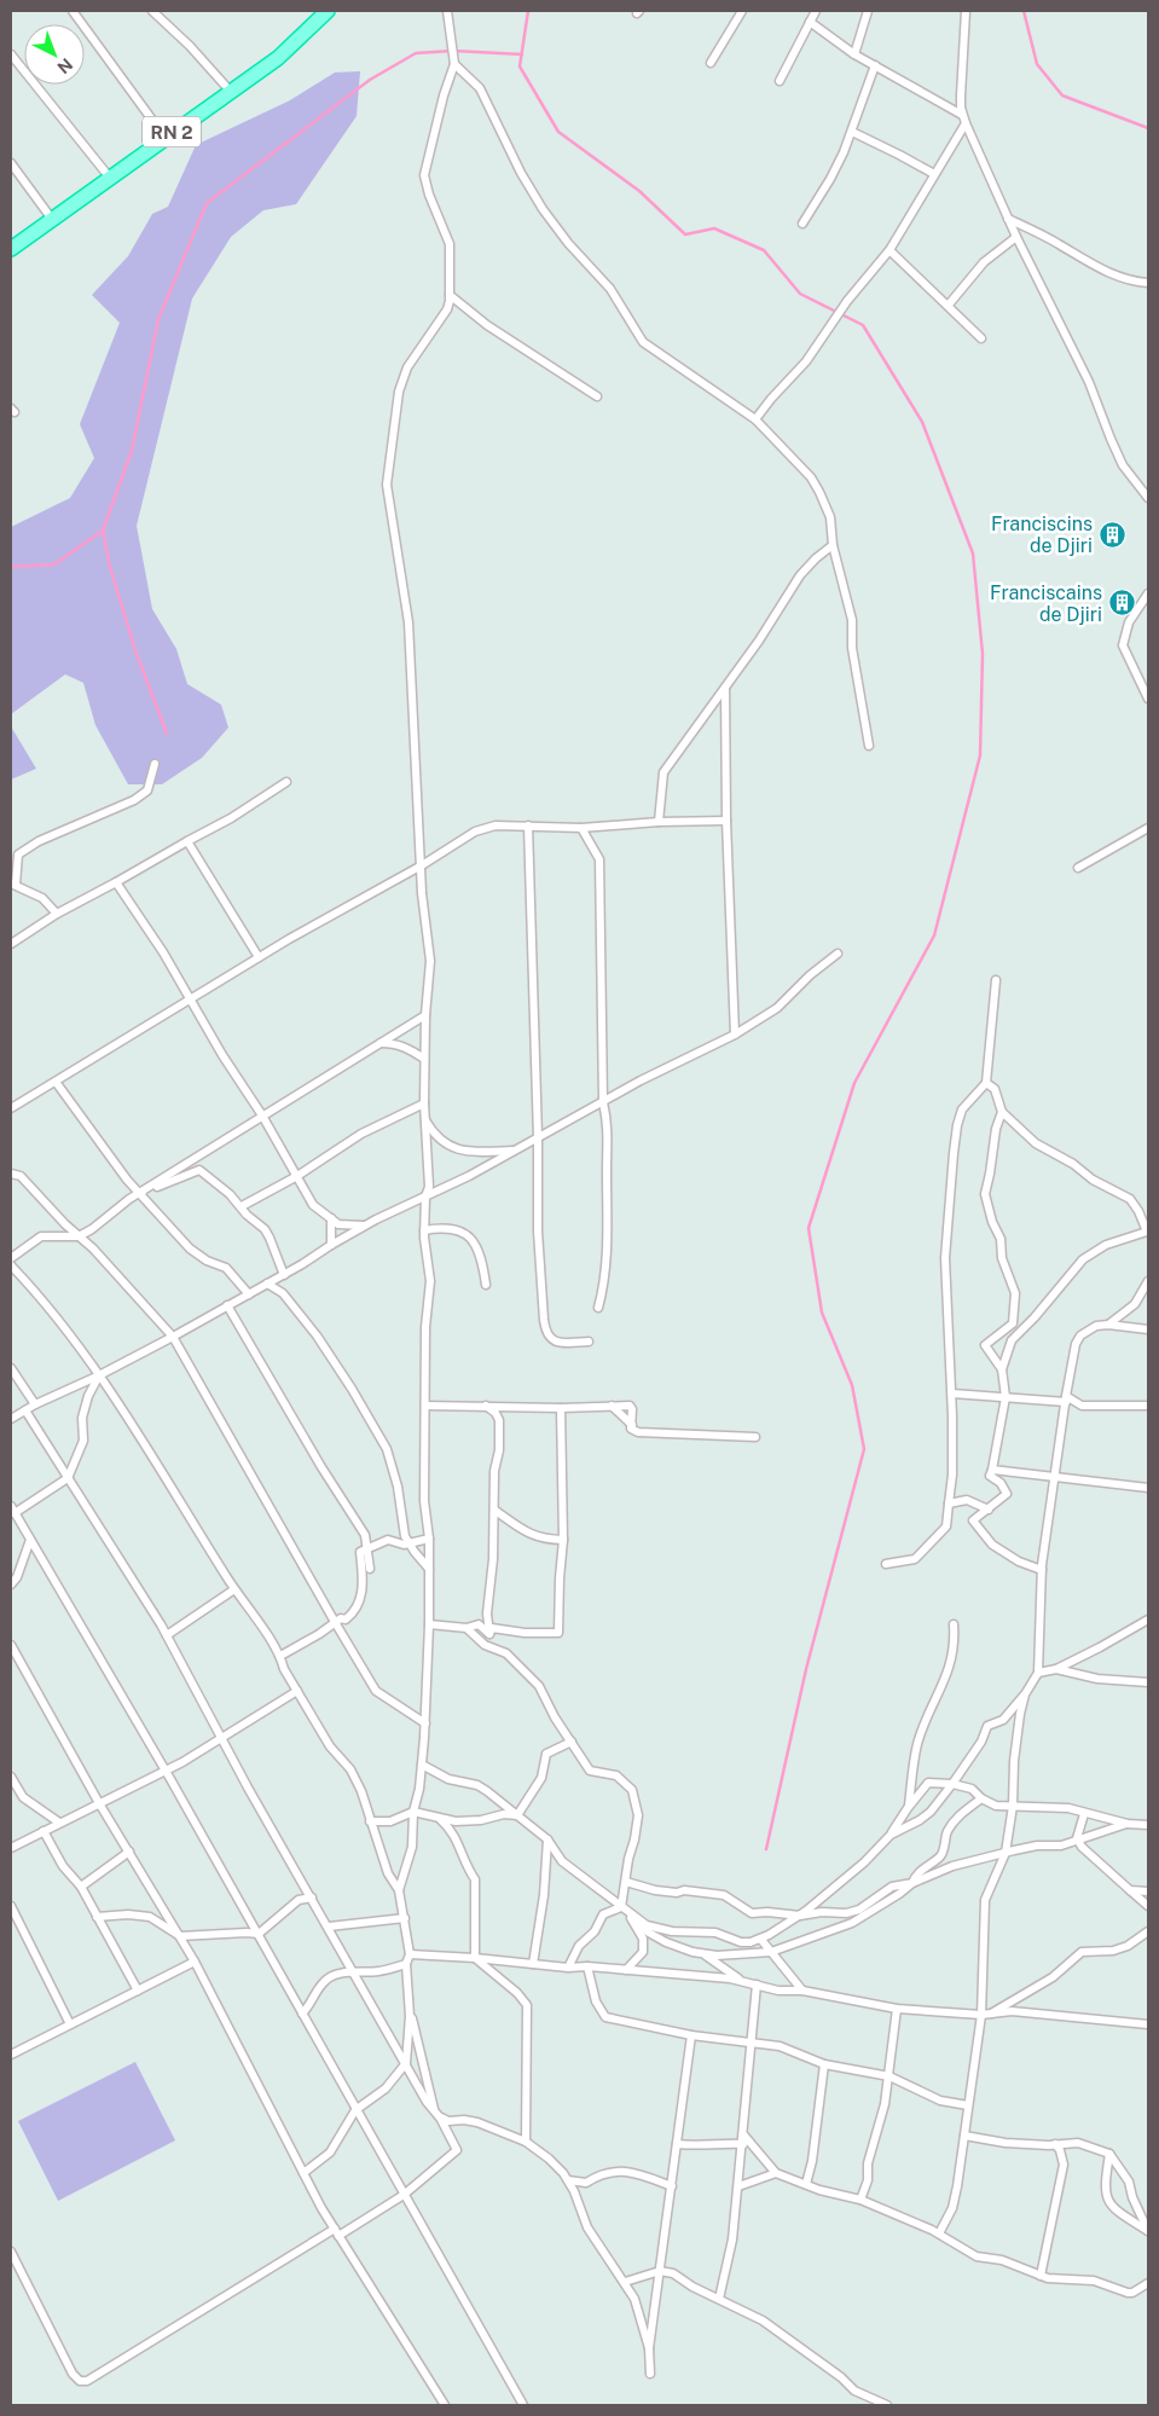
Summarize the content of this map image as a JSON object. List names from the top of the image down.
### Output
{
  "streets": {
    "highway": ["RN 2"]
  },
  "places": {
    "building": ["Franciscins de Djiri", "Franciscains de Djiri"]
  },
  "north": "bottom right"
}
